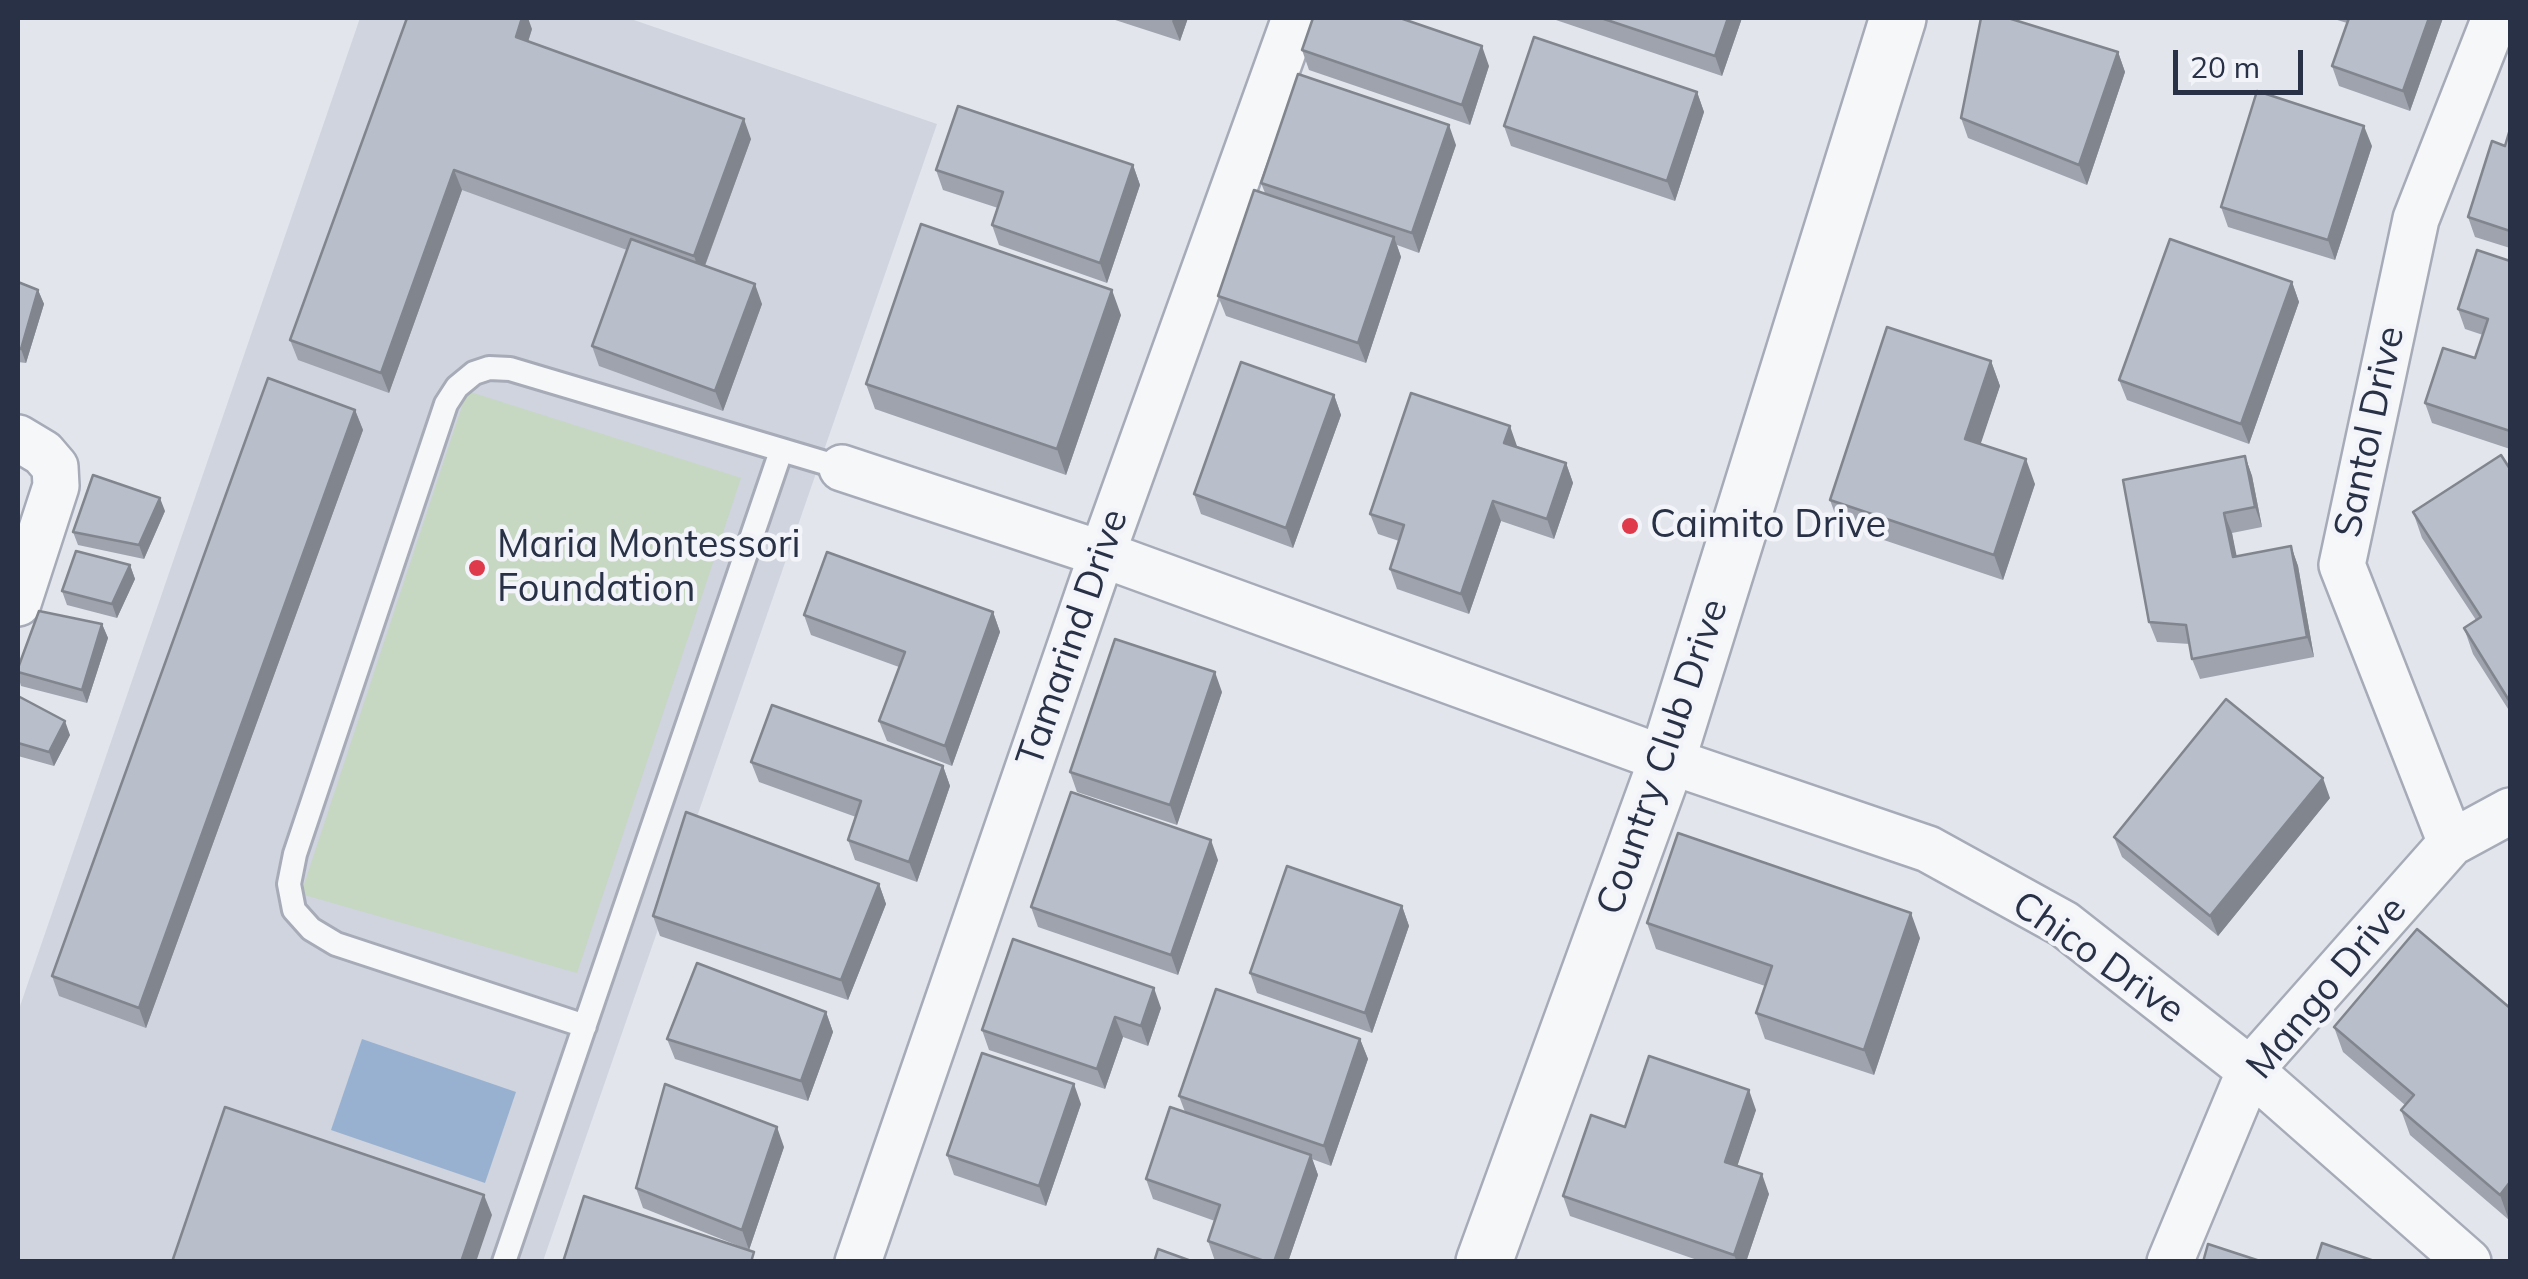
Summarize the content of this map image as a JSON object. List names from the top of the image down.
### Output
{
  "streets": {
    "street": [
      "Santol Drive",
      "Tamarind Drive",
      "Country Club Drive",
      "Chico Drive",
      "Mango Drive"
    ]
  },
  "crossings": [
    ["Santol Drive", "Mango Drive"],
    ["Country Club Drive", "Chico Drive"],
    ["Chico Drive", "Mango Drive"]
  ],
  "places": ["Caimito Drive", "Maria Montessori Foundation"],
  "scale_bar": "20 m"
}
